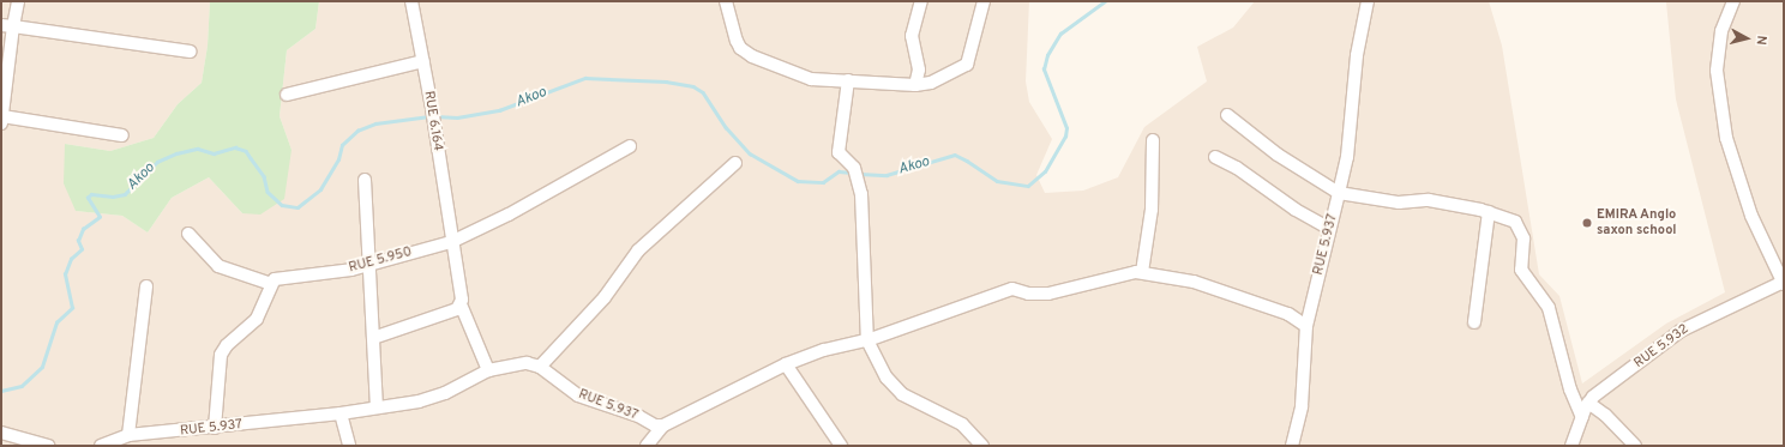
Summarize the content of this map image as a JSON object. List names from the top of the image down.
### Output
{
  "streets": {
    "street": [
      "RUE 6.164",
      "RUE 5.937",
      "RUE 5.950",
      "RUE 5.932"
    ]
  },
  "crossings": [
    ["RUE 6.164", "RUE 5.937"],
    ["RUE 6.164", "RUE 5.950"]
  ],
  "water": ["Akoo"],
  "places": ["EMIRA Anglo saxon school"],
  "north": "right"
}
